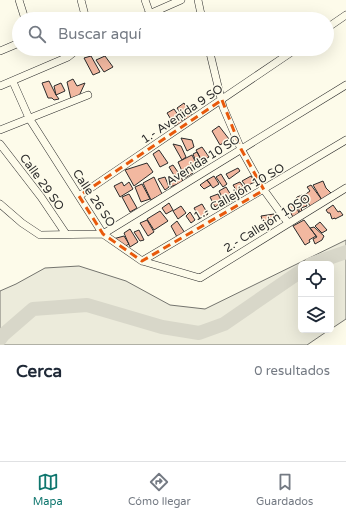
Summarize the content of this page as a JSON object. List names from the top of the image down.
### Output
{
  "streets": {
    "street": [
      "1.- Avenida 9 SO",
      "Avenida 10 SO",
      "Calle 29 SO",
      "1.- Callejón 10 SO",
      "Calle 26 SO",
      "2.- Callejón 10SO"
    ]
  },
  "crossings": [
    ["1.- Avenida 9 SO", "Calle 26 SO"],
    ["Avenida 10 SO", "Calle 26 SO"],
    ["1.- Callejón 10 SO", "Calle 26 SO"],
    ["Calle 26 SO", "2.- Callejón 10SO"]
  ],
  "page": {
    "search": "Buscar aquí",
    "heading": ["Cerca", "0 resultados"],
    "nav": ["Mapa", "Cómo llegar", "Guardados"]
  }
}
